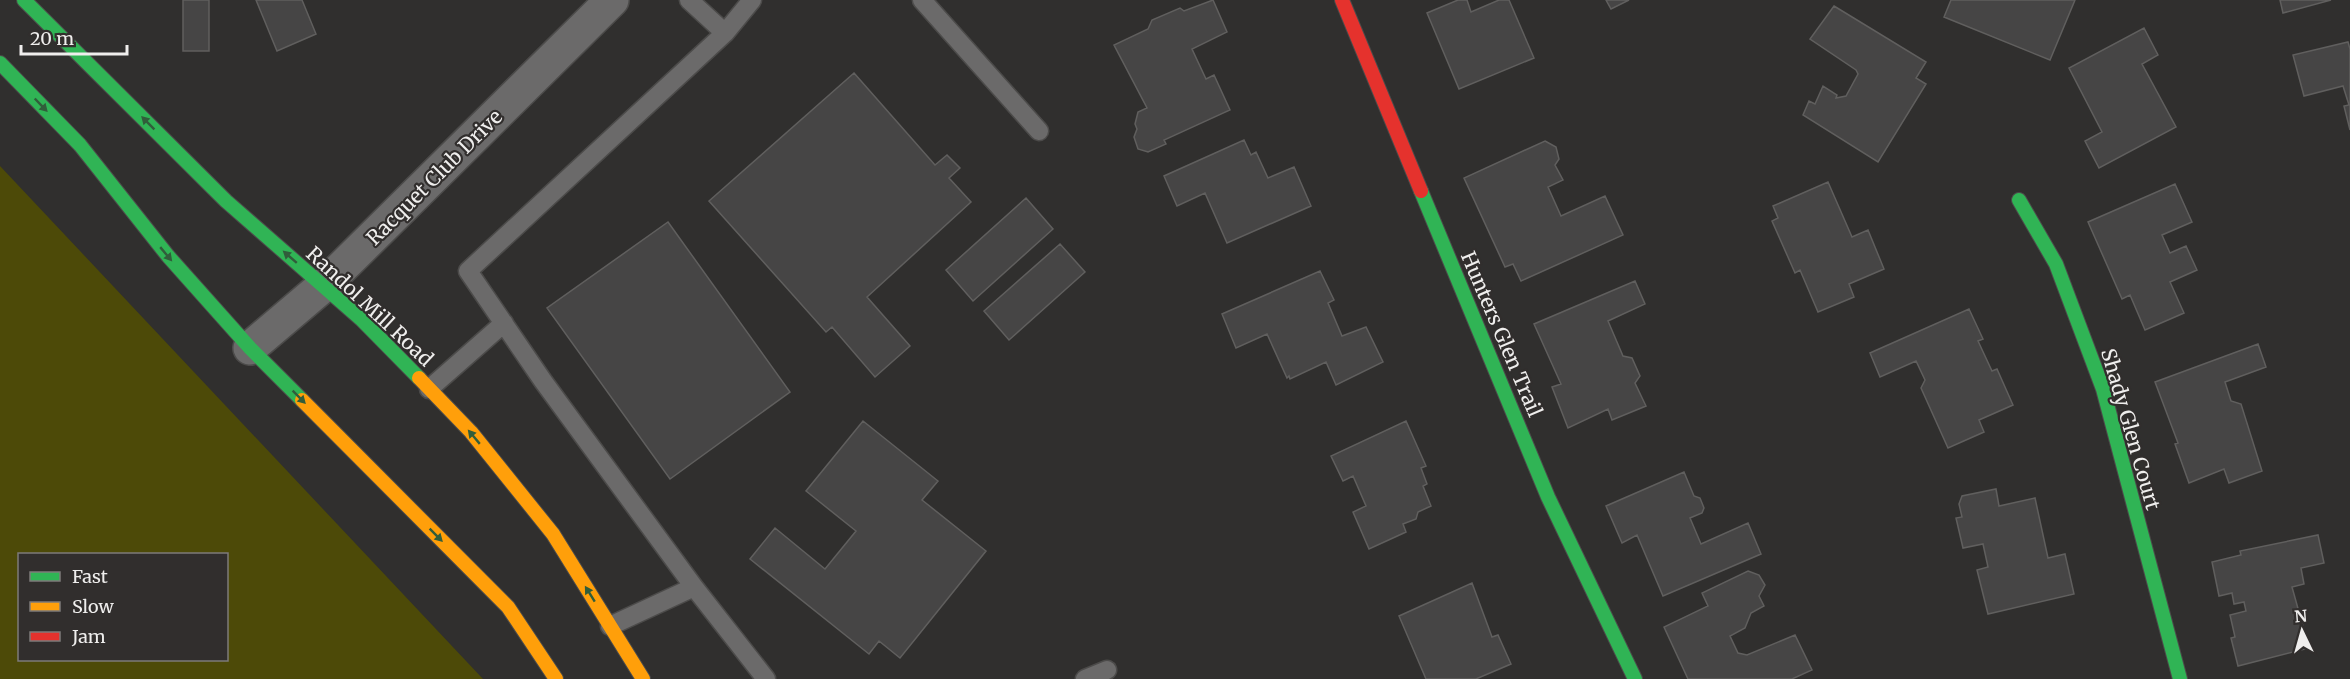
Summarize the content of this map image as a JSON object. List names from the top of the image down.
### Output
{
  "streets": {
    "main road": ["Randol Mill Road", "Hunters Glen Trail", "Shady Glen Court"],
    "street": ["Racquet Club Drive"]
  },
  "crossings": [
    ["Racquet Club Drive", "Randol Mill Road"]
  ],
  "legend": ["Fast", "Slow", "Jam"],
  "scale_bar": "20 m",
  "north": "top"
}
